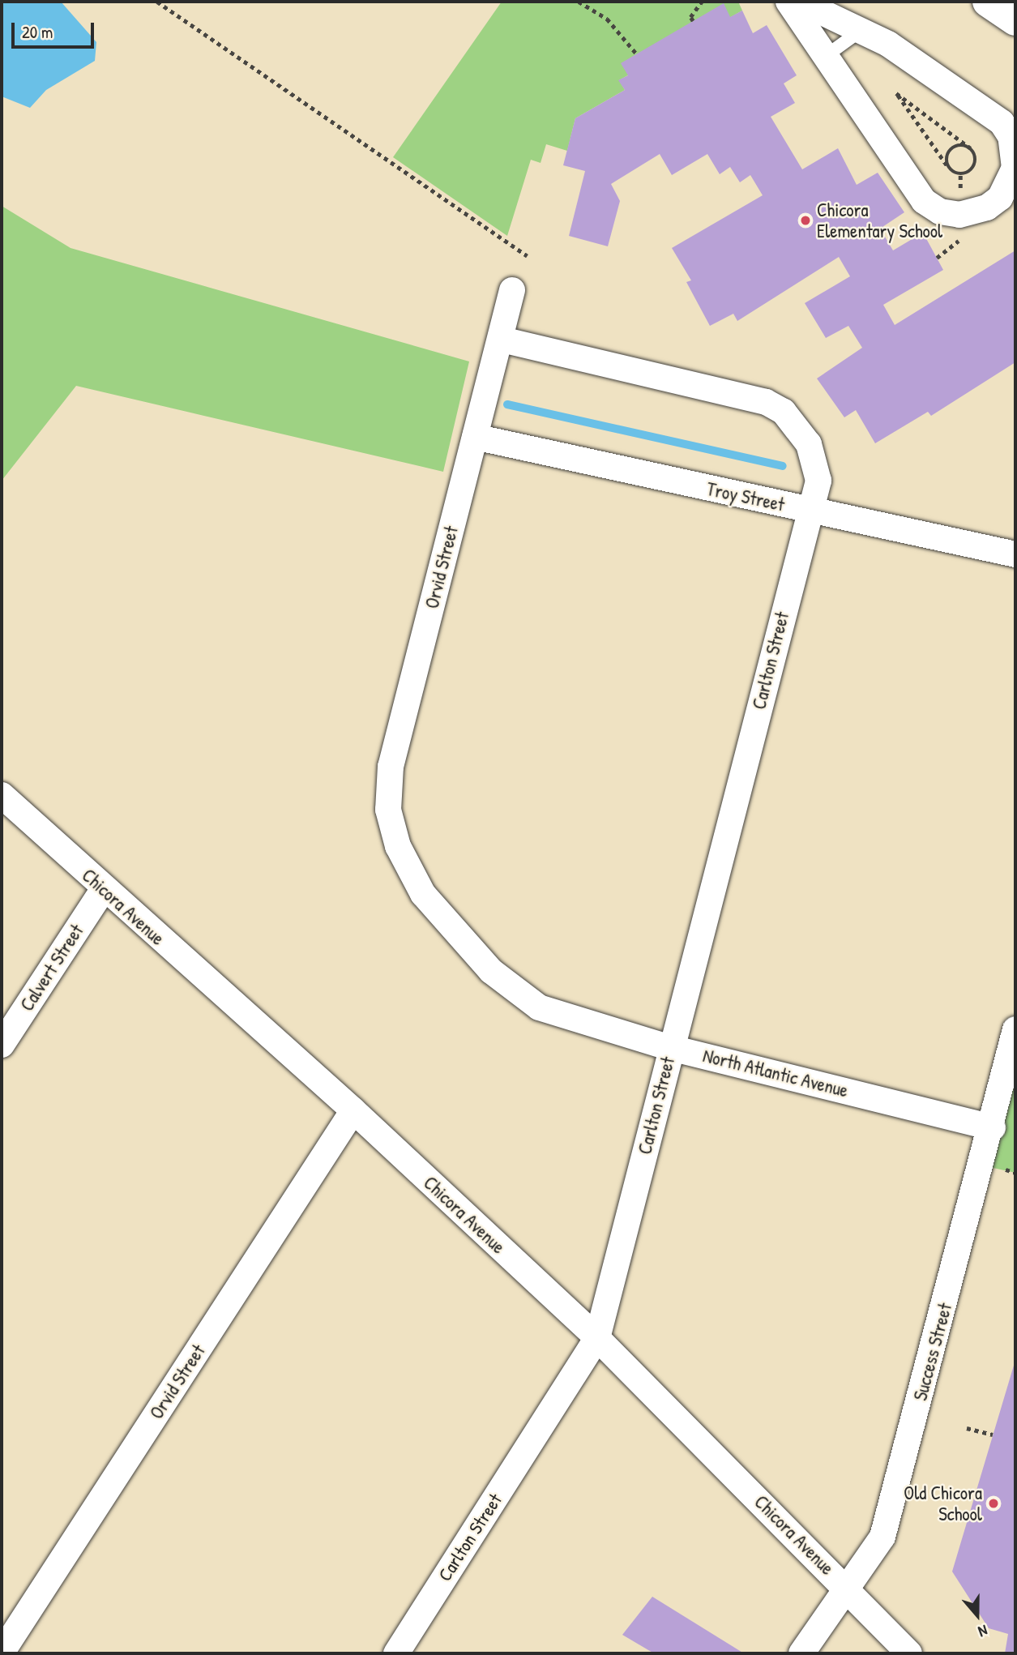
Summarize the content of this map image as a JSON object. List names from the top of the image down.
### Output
{
  "streets": {
    "street": [
      "Troy Street",
      "Orvid Street",
      "Carlton Street",
      "Chicora Avenue",
      "Calvert Street",
      "North Atlantic Avenue",
      "Success Street"
    ]
  },
  "crossings": [
    ["Troy Street", "Orvid Street"],
    ["Troy Street", "Carlton Street"],
    ["Orvid Street", "Carlton Street"],
    ["Orvid Street", "Chicora Avenue"],
    ["Orvid Street", "North Atlantic Avenue"],
    ["Carlton Street", "Chicora Avenue"],
    ["Carlton Street", "North Atlantic Avenue"],
    ["Chicora Avenue", "Calvert Street"],
    ["Chicora Avenue", "Success Street"],
    ["North Atlantic Avenue", "Success Street"]
  ],
  "places": ["Chicora Elementary School", "Old Chicora School"],
  "scale_bar": "20 m",
  "north": "bottom"
}
